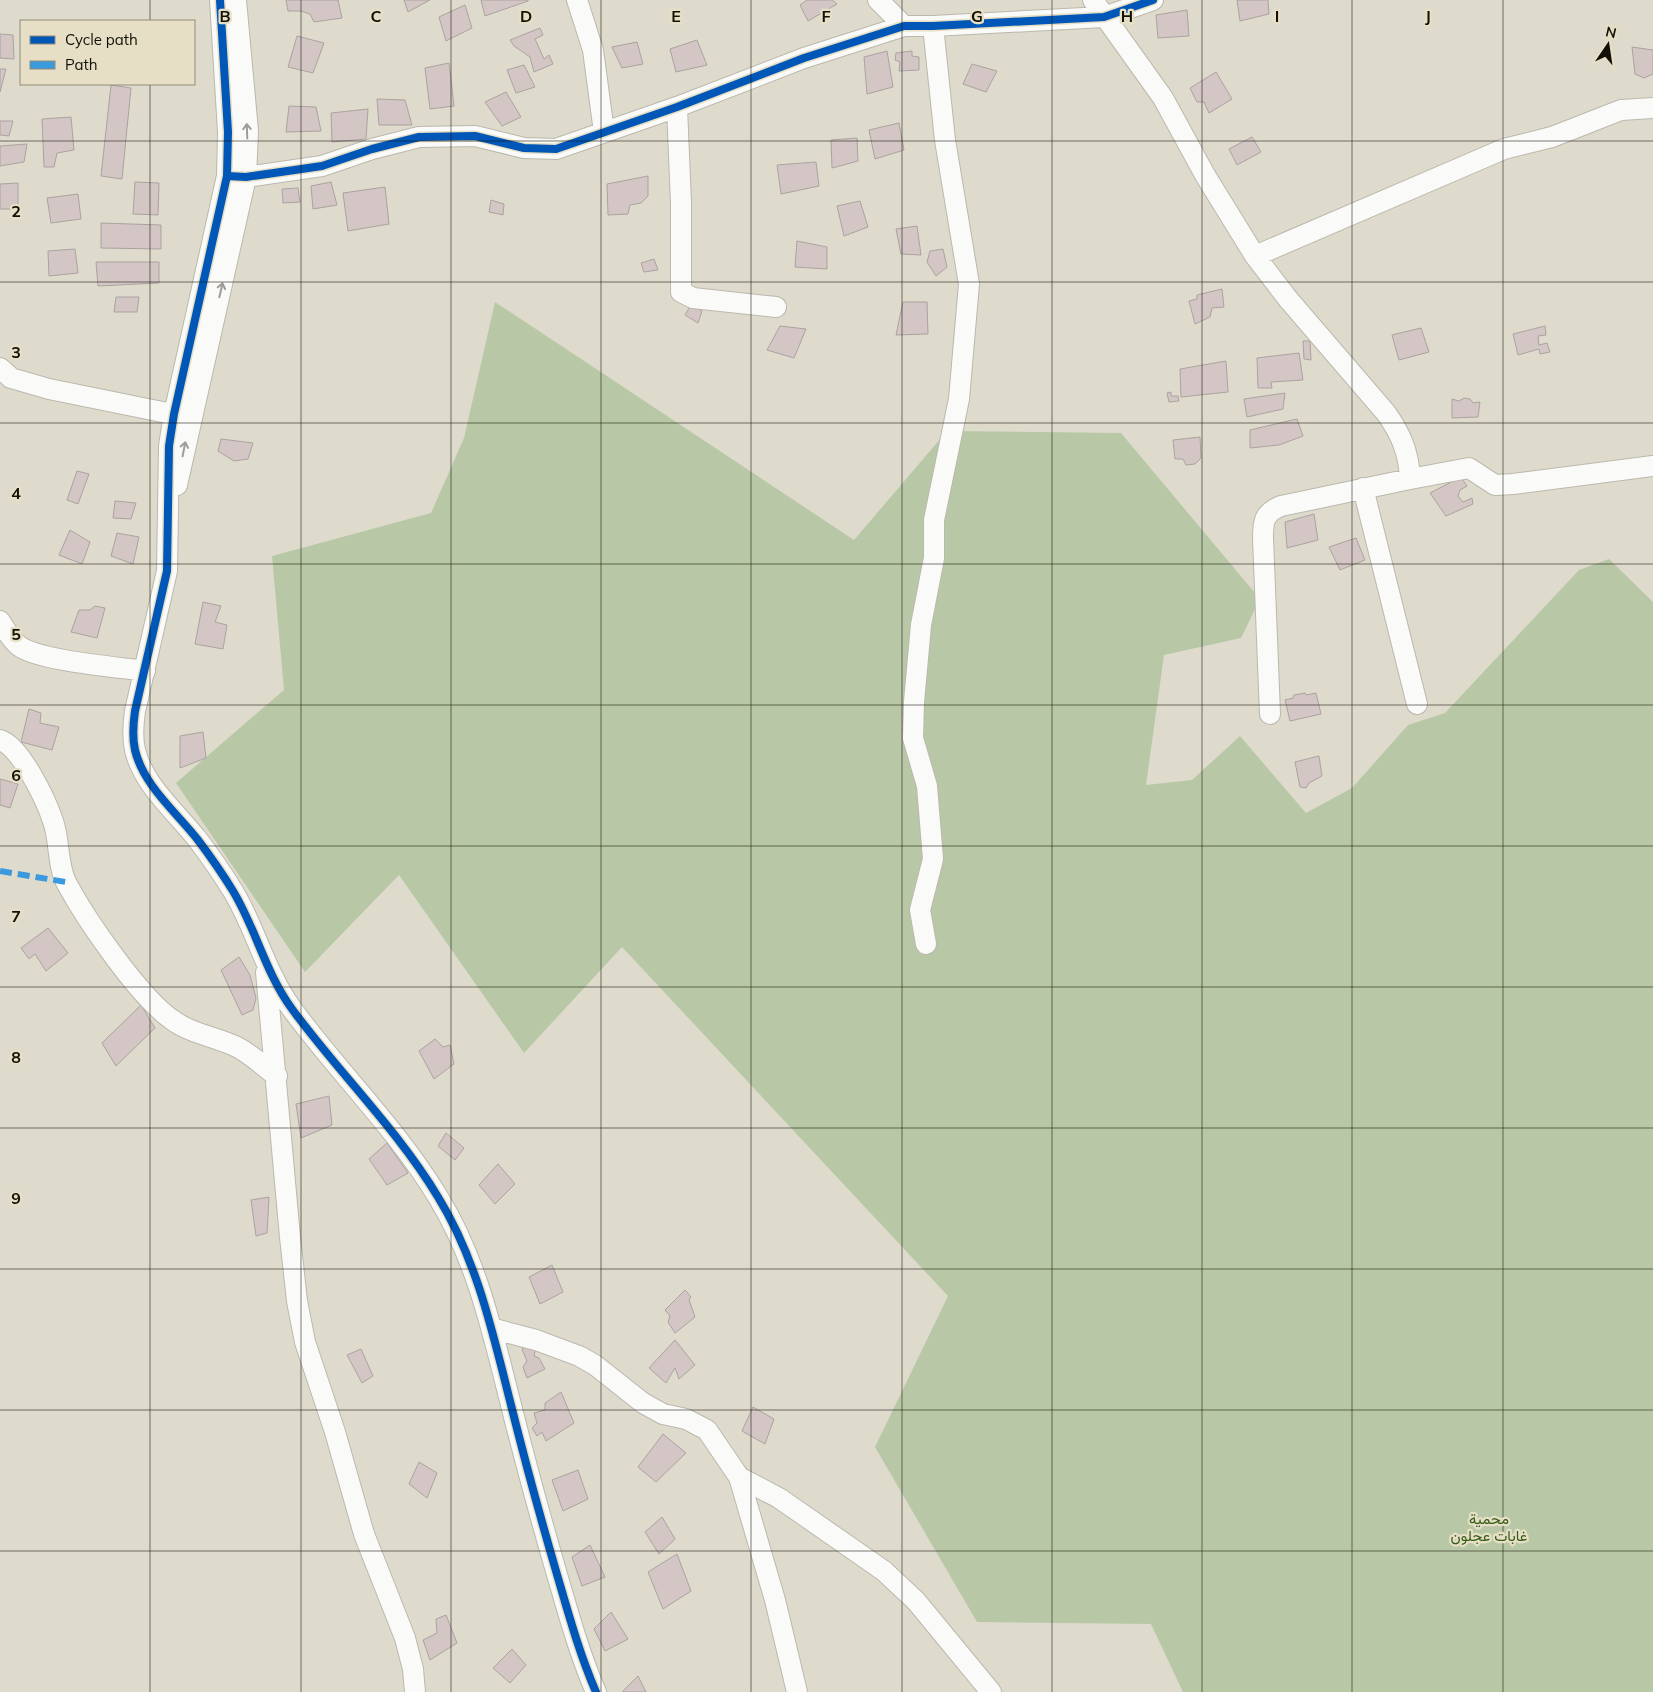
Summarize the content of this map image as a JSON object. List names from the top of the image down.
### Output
{
  "parks": ["محمية غابات عجلون"],
  "legend": ["Cycle path", "Path"],
  "north": "top",
  "grid": {
    "columns": [
      "B",
      "C",
      "D",
      "E",
      "F",
      "G",
      "H",
      "I",
      "J"
    ],
    "rows": [
      "2",
      "3",
      "4",
      "5",
      "6",
      "7",
      "8",
      "9"
    ]
  }
}
